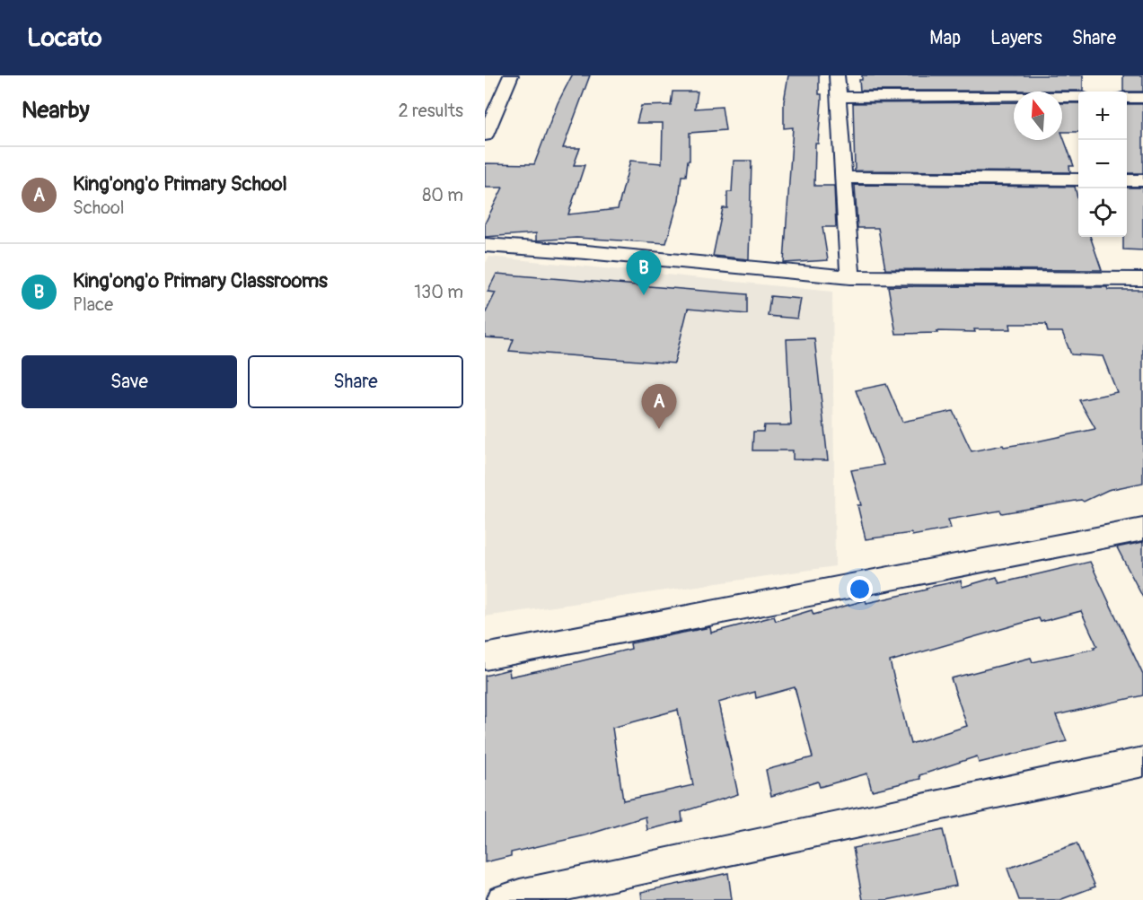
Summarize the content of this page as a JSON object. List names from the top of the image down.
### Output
{
  "north": "top",
  "page": {
    "header": "Locato",
    "nav": ["Map", "Layers", "Share"],
    "heading": ["Nearby", "2 results"],
    "map_buttons": ["+", "−"],
    "list": [
      {
        "mark": "A",
        "name": "King'ong'o Primary School",
        "note": "School",
        "value": "80 m"
      },
      {
        "mark": "B",
        "name": "King'ong'o Primary Classrooms",
        "note": "Place",
        "value": "130 m"
      }
    ],
    "pins": ["B", "A"],
    "buttons": ["Save", "Share"]
  }
}
